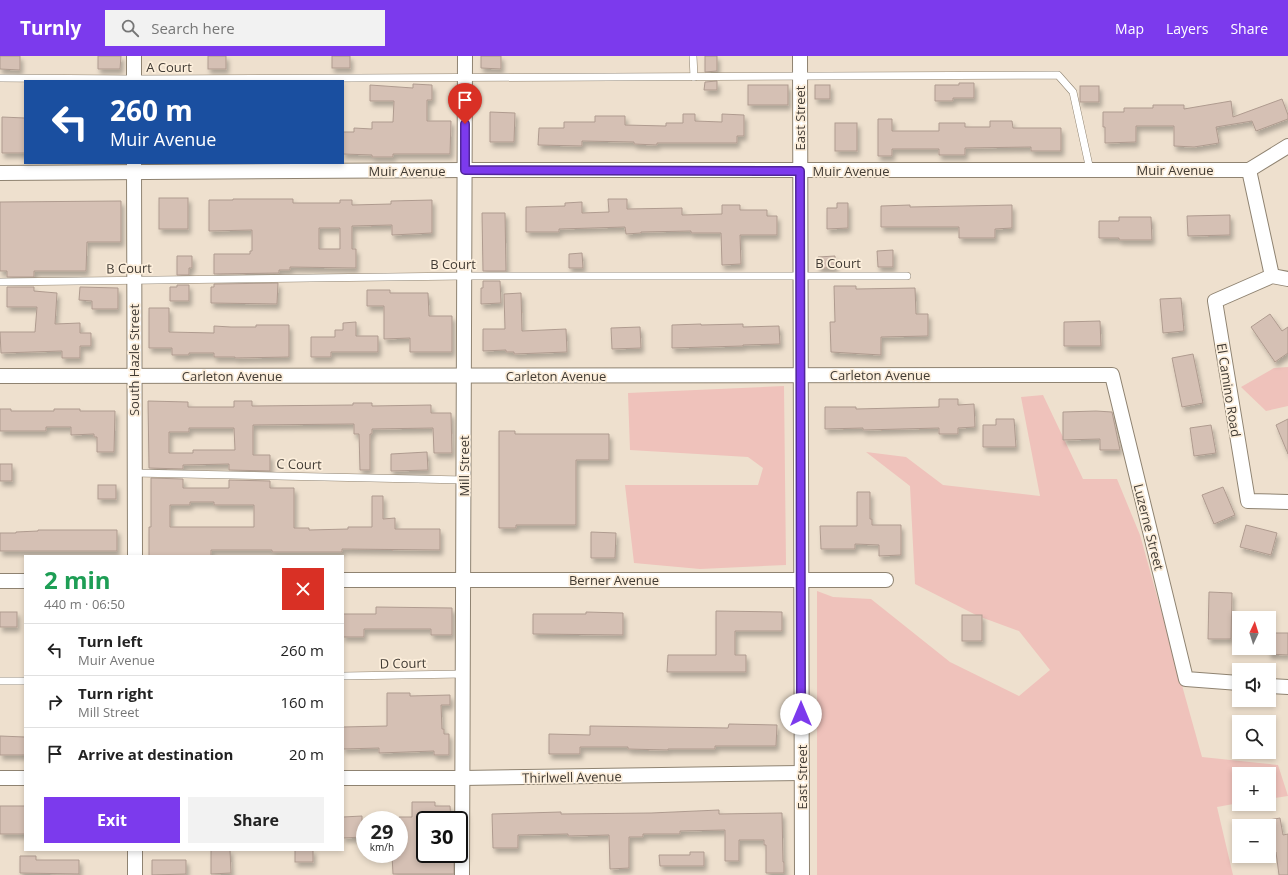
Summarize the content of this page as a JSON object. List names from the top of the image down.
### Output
{
  "streets": {
    "street": [
      "East Street",
      "Muir Avenue",
      "South Hazle Street",
      "Carleton Avenue",
      "El Camino Road",
      "Mill Street",
      "Luzerne Street",
      "Berner Avenue",
      "Thirlwell Avenue"
    ],
    "lane": [
      "A Court",
      "B Court",
      "C Court",
      "D Court"
    ]
  },
  "crossings": [
    ["A Court", "East Street"],
    ["A Court", "Muir Avenue"],
    ["A Court", "Mill Street"],
    ["East Street", "Muir Avenue"],
    ["East Street", "B Court"],
    ["East Street", "Carleton Avenue"],
    ["East Street", "Berner Avenue"],
    ["East Street", "Thirlwell Avenue"],
    ["Muir Avenue", "South Hazle Street"],
    ["Muir Avenue", "Mill Street"],
    ["B Court", "South Hazle Street"],
    ["B Court", "Mill Street"],
    ["South Hazle Street", "Carleton Avenue"],
    ["South Hazle Street", "C Court"],
    ["Carleton Avenue", "Mill Street"],
    ["Carleton Avenue", "Luzerne Street"],
    ["C Court", "Mill Street"],
    ["Mill Street", "Berner Avenue"],
    ["Mill Street", "D Court"],
    ["Mill Street", "Thirlwell Avenue"]
  ],
  "north": "top",
  "page": {
    "header": "Turnly",
    "search": "Search here",
    "nav": ["Map", "Layers", "Share"],
    "turn": ["260 m", "Muir Avenue"],
    "heading": ["2 min", "440 m · 06:50"],
    "map_buttons": ["+", "−"],
    "list": [
      {
        "name": "Turn left",
        "note": "Muir Avenue",
        "value": "260 m"
      },
      {
        "name": "Turn right",
        "note": "Mill Street",
        "value": "160 m"
      },
      {
        "name": "Arrive at destination",
        "value": "20 m"
      }
    ],
    "buttons": ["Exit", "Share"],
    "speed": "29 km/h",
    "limit": "30"
  }
}
